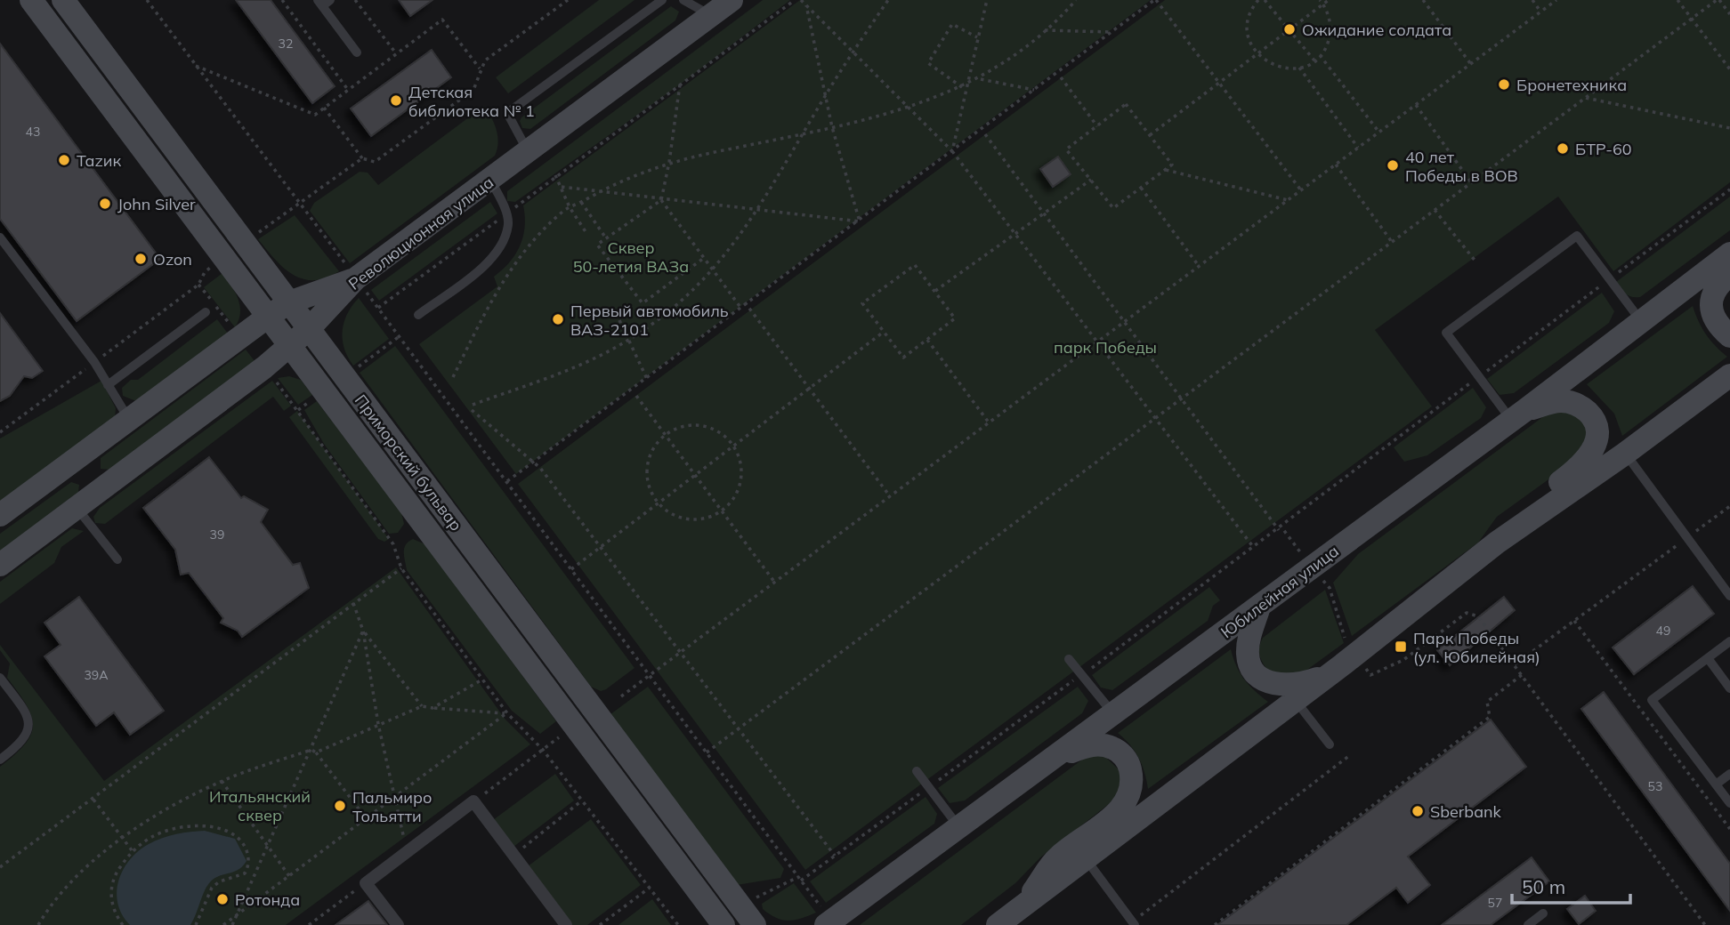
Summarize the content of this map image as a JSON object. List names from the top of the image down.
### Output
{
  "streets": {
    "main road": ["Революционная улица", "Приморский бульвар", "Юбилейная улица"]
  },
  "crossings": [
    ["Революционная улица", "Приморский бульвар"]
  ],
  "parks": ["Сквер 50-летия ВАЗа", "парк Победы", "Итальянский сквер"],
  "places": {
    "other": [
      "Ожидание солдата",
      "Бронетехника",
      "Детская библиотека № 1",
      "БТР-60",
      "Таzик",
      "40 лет Победы в ВОВ",
      "John Silver",
      "Ozon",
      "Первый автомобиль ВАЗ-2101",
      "Пальмиро Тольятти",
      "Sberbank",
      "Ротонда"
    ],
    "transit": ["Парк Победы (ул. Юбилейная)"]
  },
  "house_numbers": [
    "32",
    "43",
    "39",
    "49",
    "39А",
    "53",
    "57"
  ],
  "scale_bar": "50 m"
}
